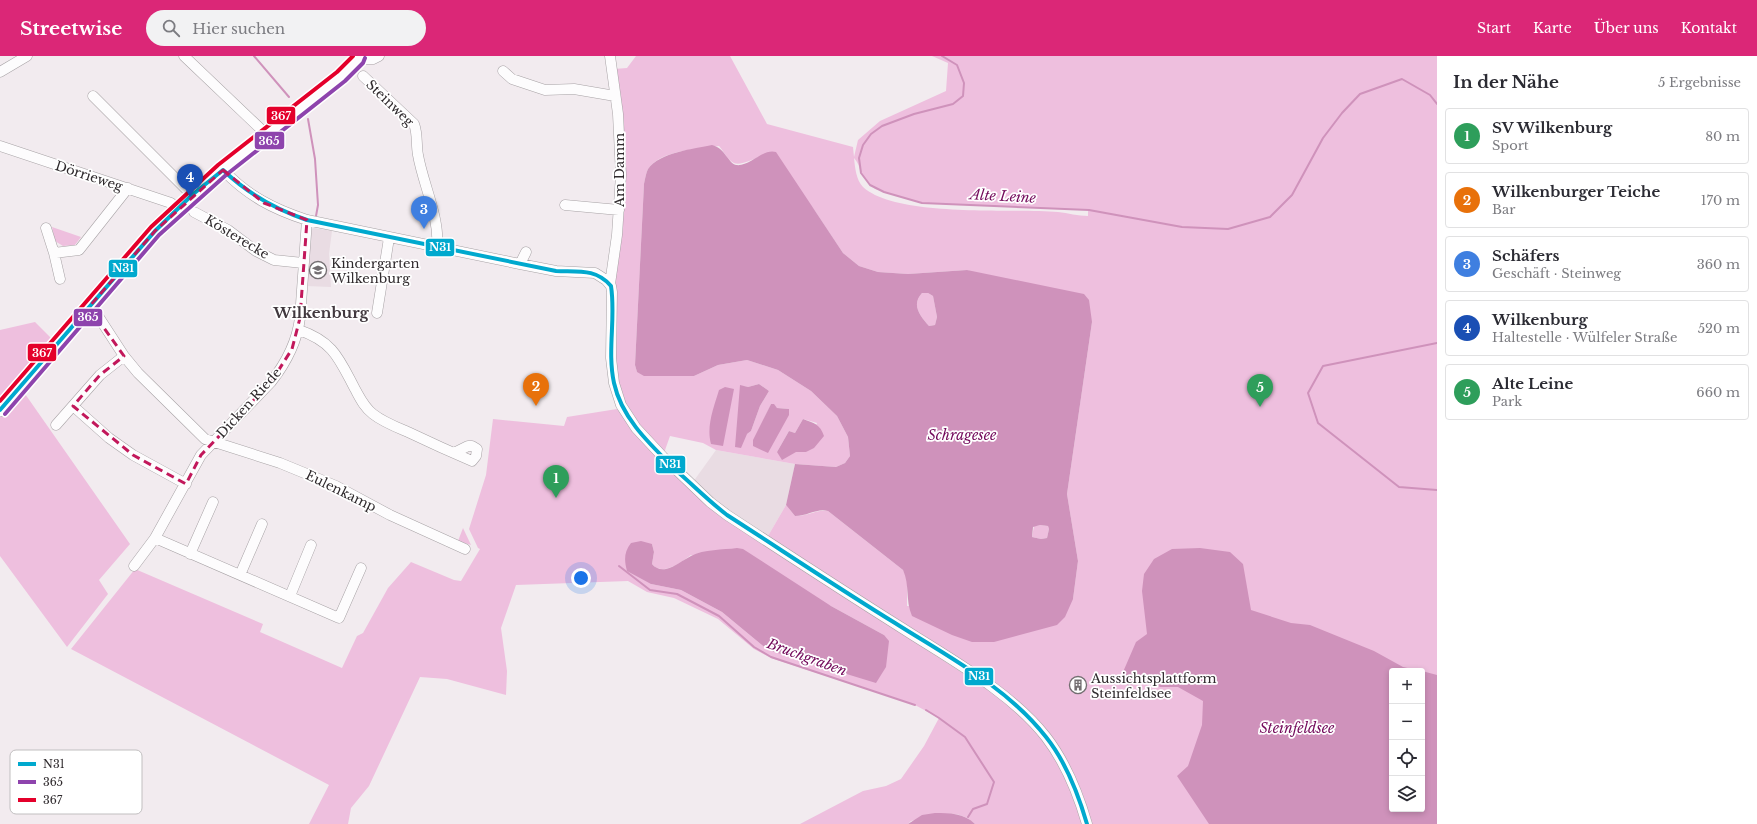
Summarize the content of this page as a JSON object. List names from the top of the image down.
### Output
{
  "streets": {
    "street": [
      "Steinweg",
      "Am Damm",
      "Dörrieweg",
      "Kösterecke",
      "Dicken Riede",
      "Eulenkamp"
    ]
  },
  "crossings": [
    ["Kösterecke", "Dicken Riede"],
    ["Dicken Riede", "Eulenkamp"]
  ],
  "districts": ["Wilkenburg"],
  "water": [
    "Alte Leine",
    "Schragesee",
    "Bruchgraben",
    "Steinfeldsee"
  ],
  "places": {
    "school or university": ["Kindergarten Wilkenburg"],
    "building": ["Aussichtsplattform Steinfeldsee"]
  },
  "lines": ["transit line 367", "transit line 365", "transit line N31"],
  "legend": ["N31", "365", "367"],
  "page": {
    "header": "Streetwise",
    "search": "Hier suchen",
    "nav": [
      "Start",
      "Karte",
      "Über uns",
      "Kontakt"
    ],
    "heading": ["In der Nähe", "5 Ergebnisse"],
    "list": [
      {
        "mark": "1",
        "name": "SV Wilkenburg",
        "note": "Sport",
        "value": "80 m"
      },
      {
        "mark": "2",
        "name": "Wilkenburger Teiche",
        "note": "Bar",
        "value": "170 m"
      },
      {
        "mark": "3",
        "name": "Schäfers",
        "note": "Geschäft · Steinweg",
        "value": "360 m"
      },
      {
        "mark": "4",
        "name": "Wilkenburg",
        "note": "Haltestelle · Wülfeler Straße",
        "value": "520 m"
      },
      {
        "mark": "5",
        "name": "Alte Leine",
        "note": "Park",
        "value": "660 m"
      }
    ],
    "pins": [
      "4",
      "3",
      "2",
      "5",
      "1"
    ],
    "map_buttons": ["+", "−"]
  }
}
